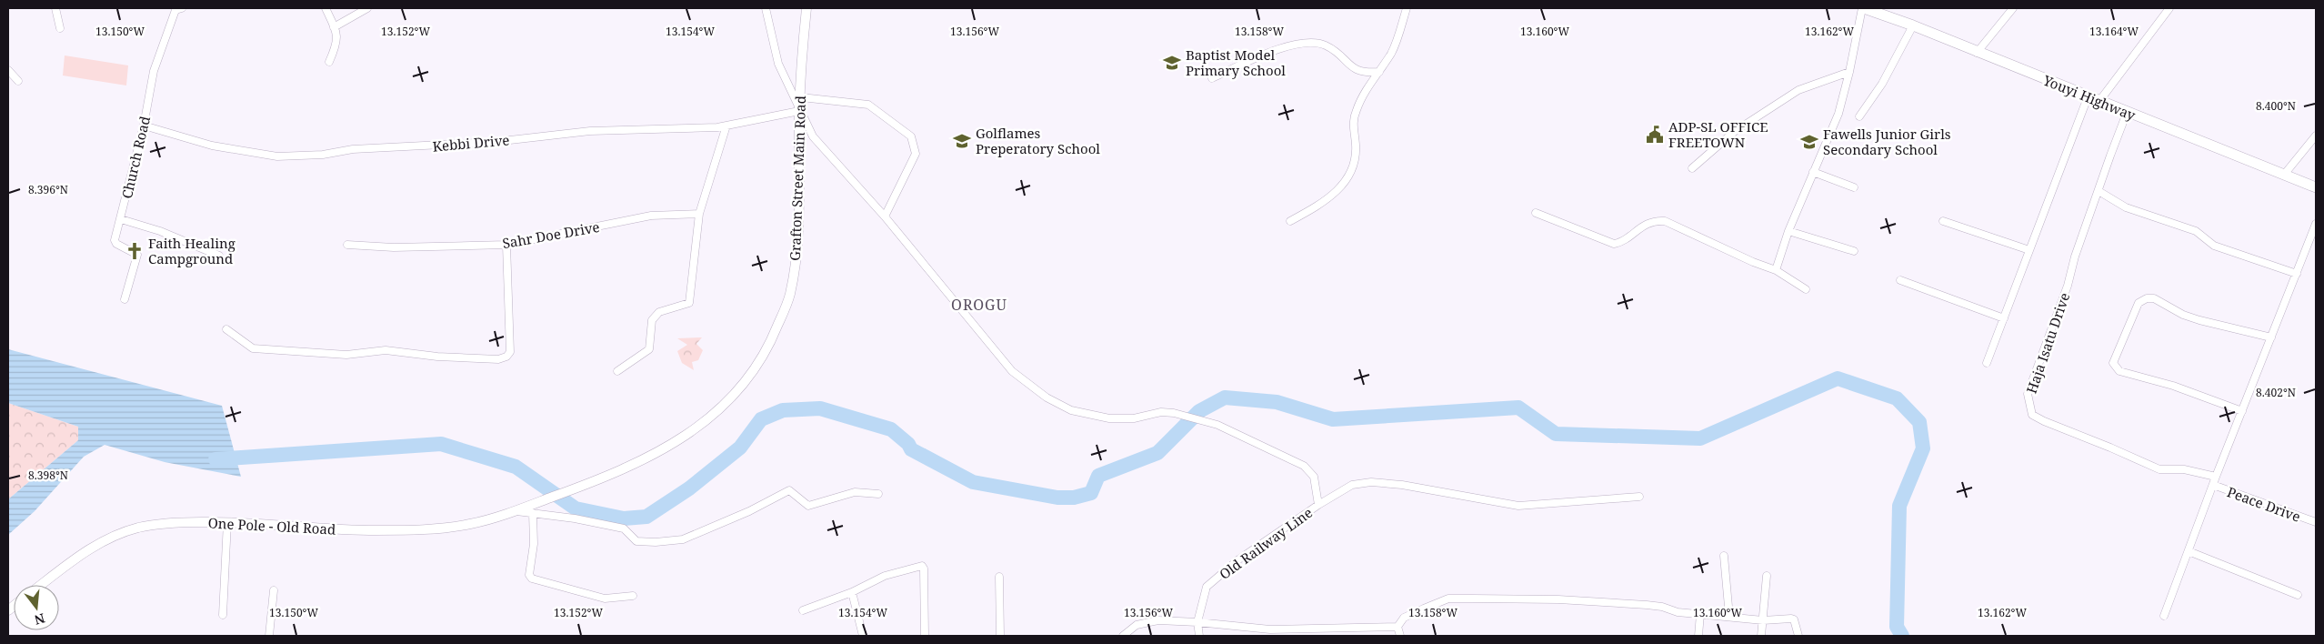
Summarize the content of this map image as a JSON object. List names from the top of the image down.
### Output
{
  "streets": {
    "main road": ["Youyi Highway"],
    "street": [
      "Kebbi Drive",
      "Church Road",
      "Grafton Street Main Road",
      "Sahr Doe Drive",
      "Haja Isatu Drive",
      "Peace Drive",
      "One Pole - Old Road",
      "Old Railway Line"
    ]
  },
  "crossings": [
    ["Youyi Highway", "Haja Isatu Drive"],
    ["Kebbi Drive", "Church Road"],
    ["Kebbi Drive", "Grafton Street Main Road"],
    ["Kebbi Drive", "Old Railway Line"],
    ["Grafton Street Main Road", "One Pole - Old Road"],
    ["Grafton Street Main Road", "Old Railway Line"]
  ],
  "districts": ["OROGU"],
  "places": {
    "school or university": ["Baptist Model Primary School", "Golflames Preperatory School", "Fawells Junior Girls Secondary School"],
    "public building": ["ADP-SL OFFICE FREETOWN"],
    "church": ["Faith Healing Campground"]
  },
  "north": "bottom",
  "coordinates": [
    "13.150°W",
    "13.152°W",
    "13.154°W",
    "13.156°W",
    "13.158°W",
    "13.160°W",
    "13.162°W",
    "13.164°W",
    "8.400°N",
    "8.396°N",
    "8.402°N",
    "8.398°N"
  ]
}
